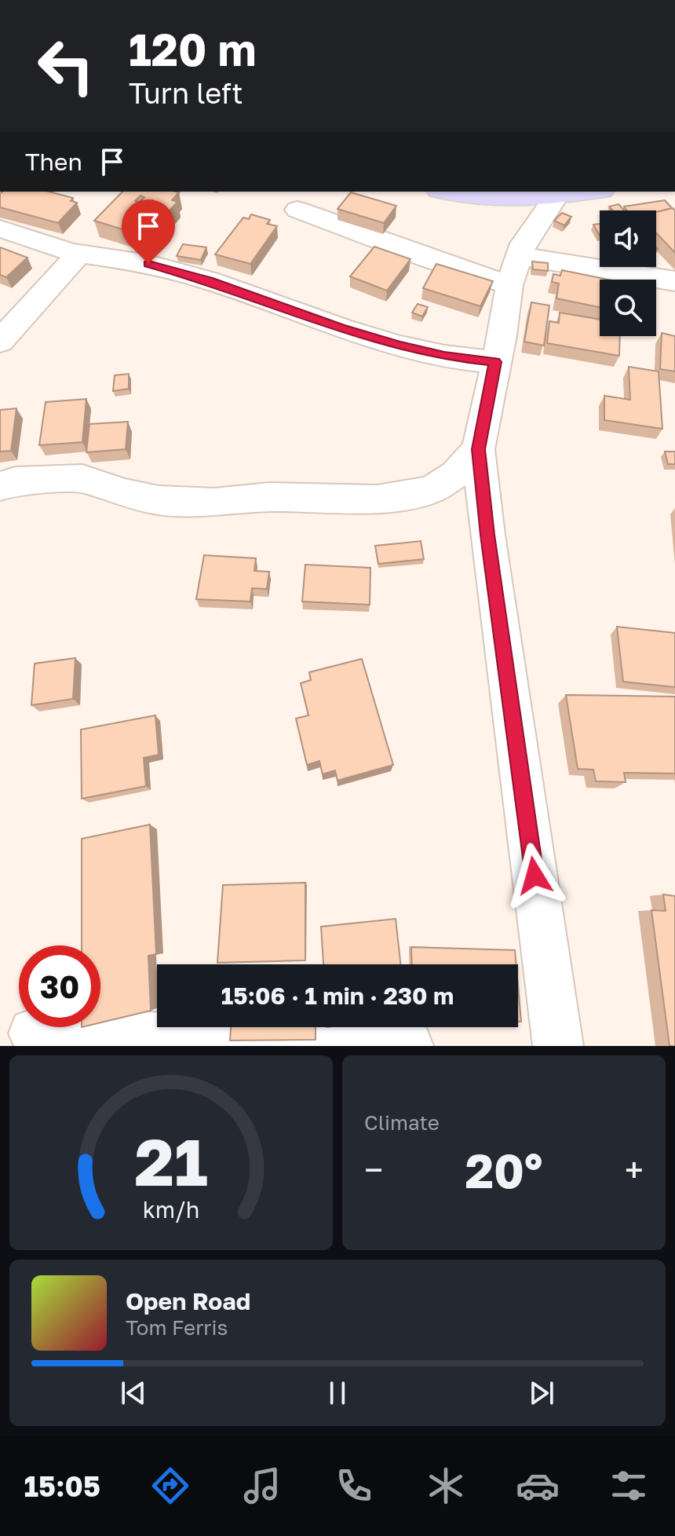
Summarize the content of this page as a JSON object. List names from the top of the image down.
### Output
{
  "page": {
    "turn": ["120 m", "Turn left"],
    "then": "Then",
    "limit": "30",
    "trip": "15:06 · 1 min · 230 m",
    "tile": "Climate",
    "heat": ["−", "20°", "+"],
    "song": ["Open Road", "Tom Ferris"],
    "tabs": "15:05",
    "gauge": ["21", "km/h"]
  }
}
